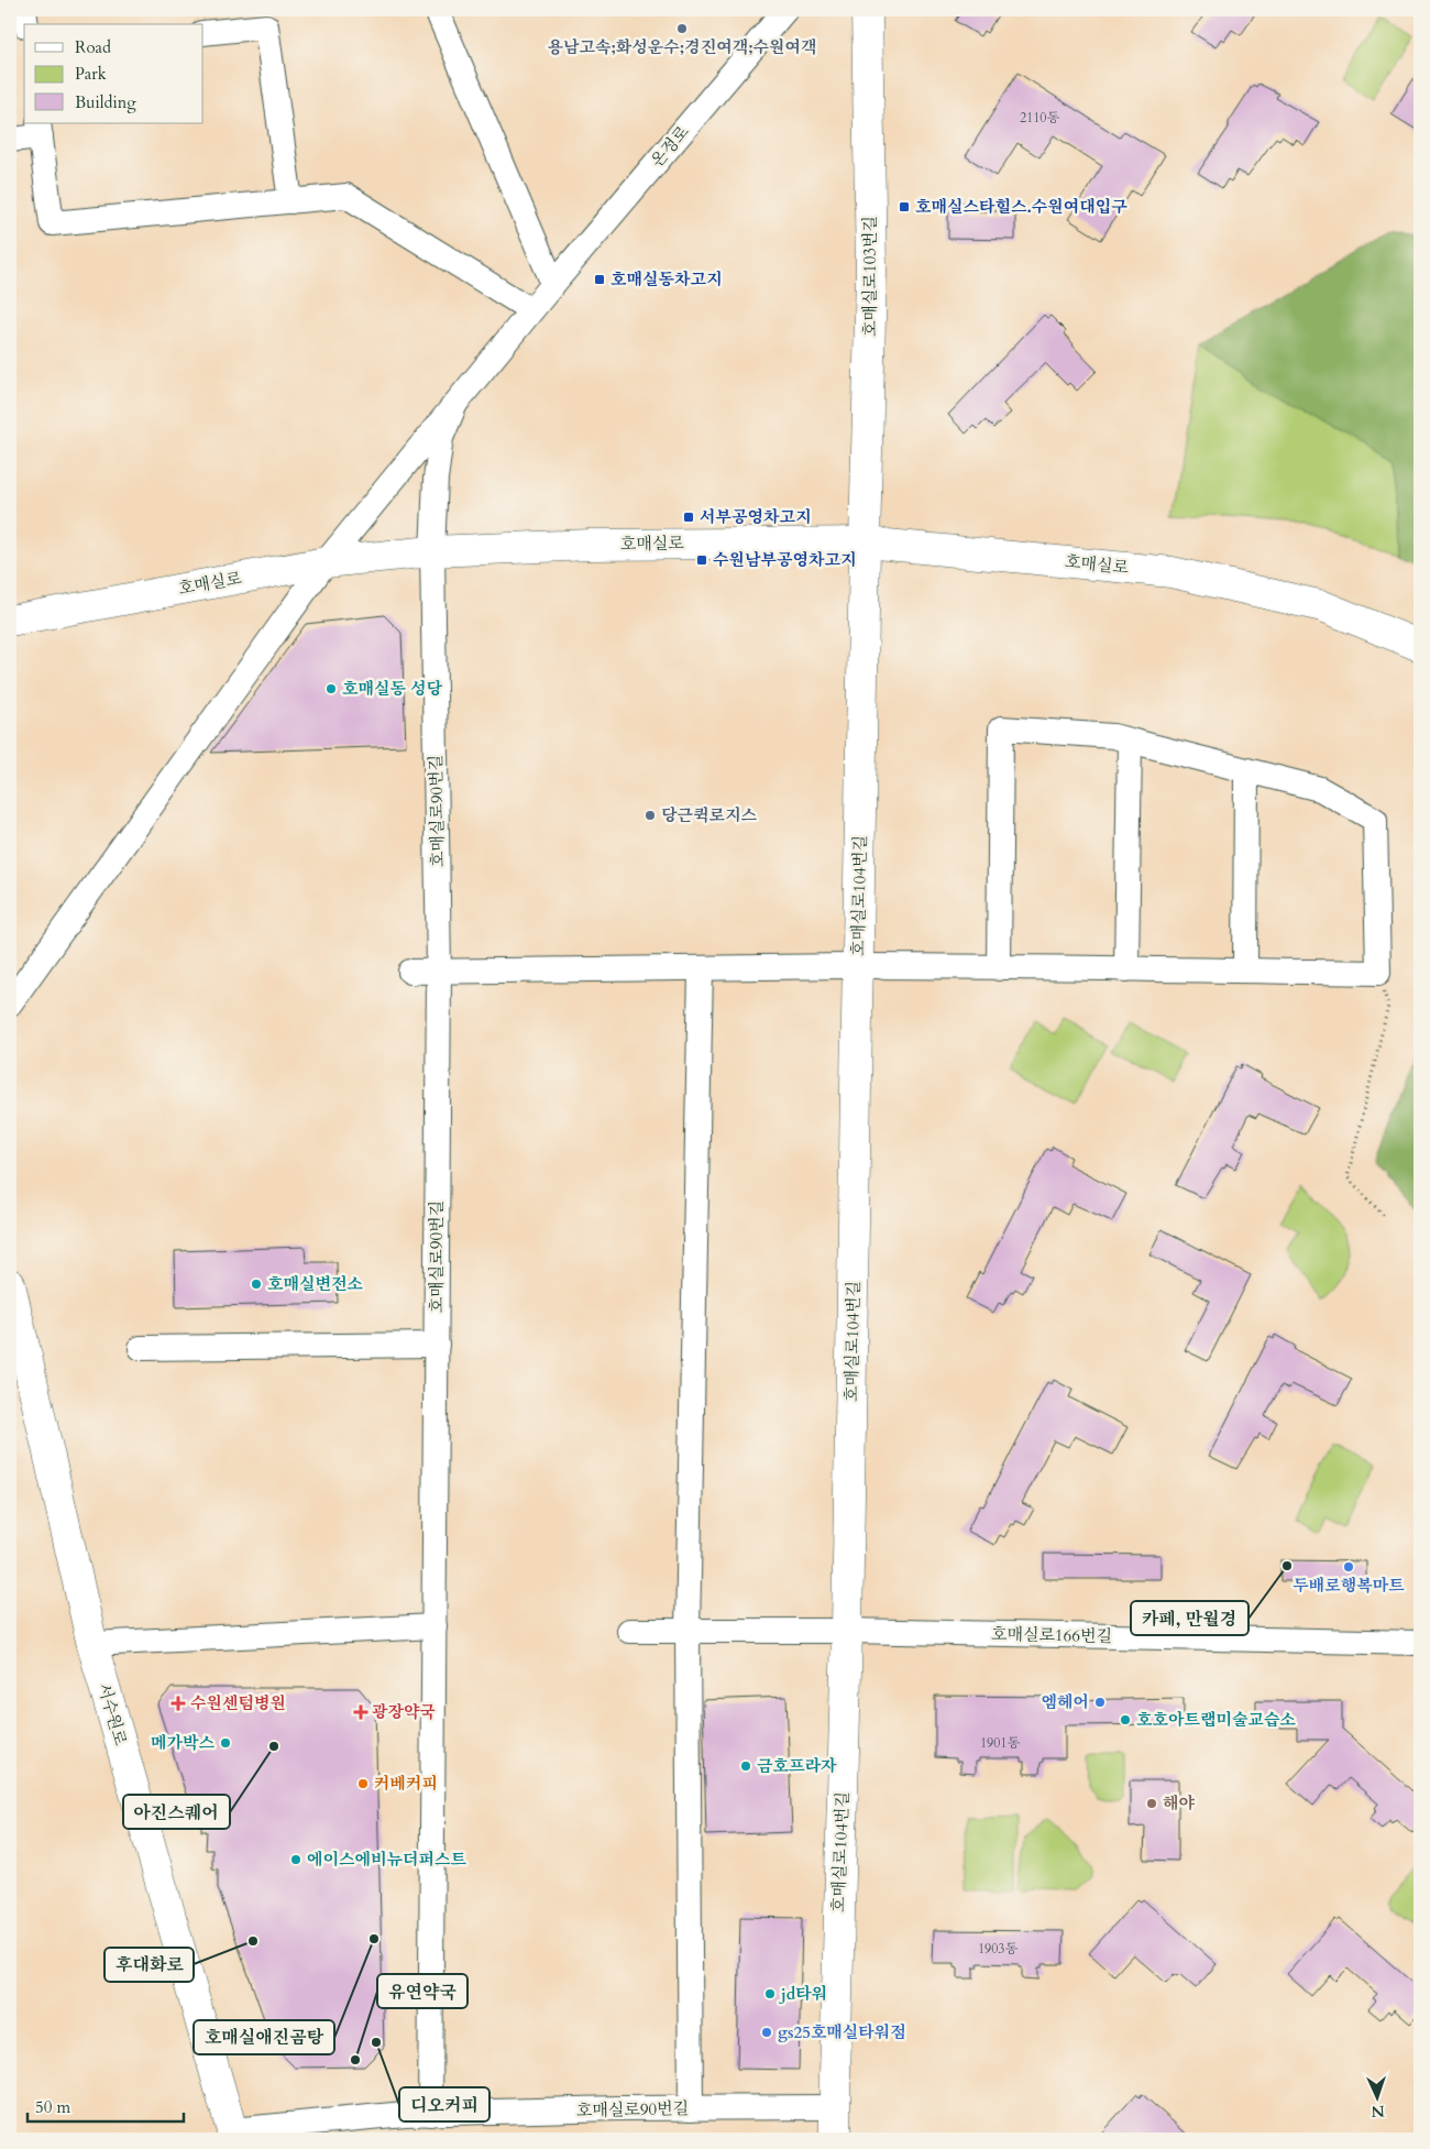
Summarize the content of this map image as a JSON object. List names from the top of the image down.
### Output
{
  "streets": {
    "street": [
      "온정로",
      "호매실로103번길",
      "호매실로",
      "호매실로90번길",
      "호매실로104번길",
      "호매실로166번길",
      "서수원로"
    ]
  },
  "crossings": [
    ["온정로", "호매실로"],
    ["온정로", "호매실로90번길"],
    ["호매실로103번길", "호매실로"],
    ["호매실로103번길", "호매실로104번길"],
    ["호매실로", "호매실로90번길"],
    ["호매실로", "호매실로104번길"],
    ["호매실로90번길", "호매실로104번길"],
    ["호매실로90번길", "서수원로"],
    ["호매실로104번길", "호매실로166번길"]
  ],
  "places": {
    "other": [
      "용남고속;화성운수;경진여객;수원여객",
      "호매실동 성당",
      "당근퀵로지스",
      "호매실변전소",
      "카페, 만월경",
      "두배로행복마트",
      "엠헤어",
      "호호아트랩미술교습소",
      "메가박스",
      "아진스퀘어",
      "금호프라자",
      "커베커피",
      "해야",
      "에이스에비뉴더퍼스트",
      "호매실애진곰탕",
      "후대화로",
      "jd타워",
      "gs25호매실타워점",
      "디오커피",
      "유연약국"
    ],
    "transit": [
      "호매실스타힐스.수원여대입구",
      "호매실동차고지",
      "서부공영차고지",
      "수원남부공영차고지"
    ],
    "health": ["수원센텀병원", "광장약국"]
  },
  "house_numbers": ["2110동", "1901동", "1903동"],
  "legend": ["Road", "Park", "Building"],
  "scale_bar": "50 m",
  "north": "bottom"
}
